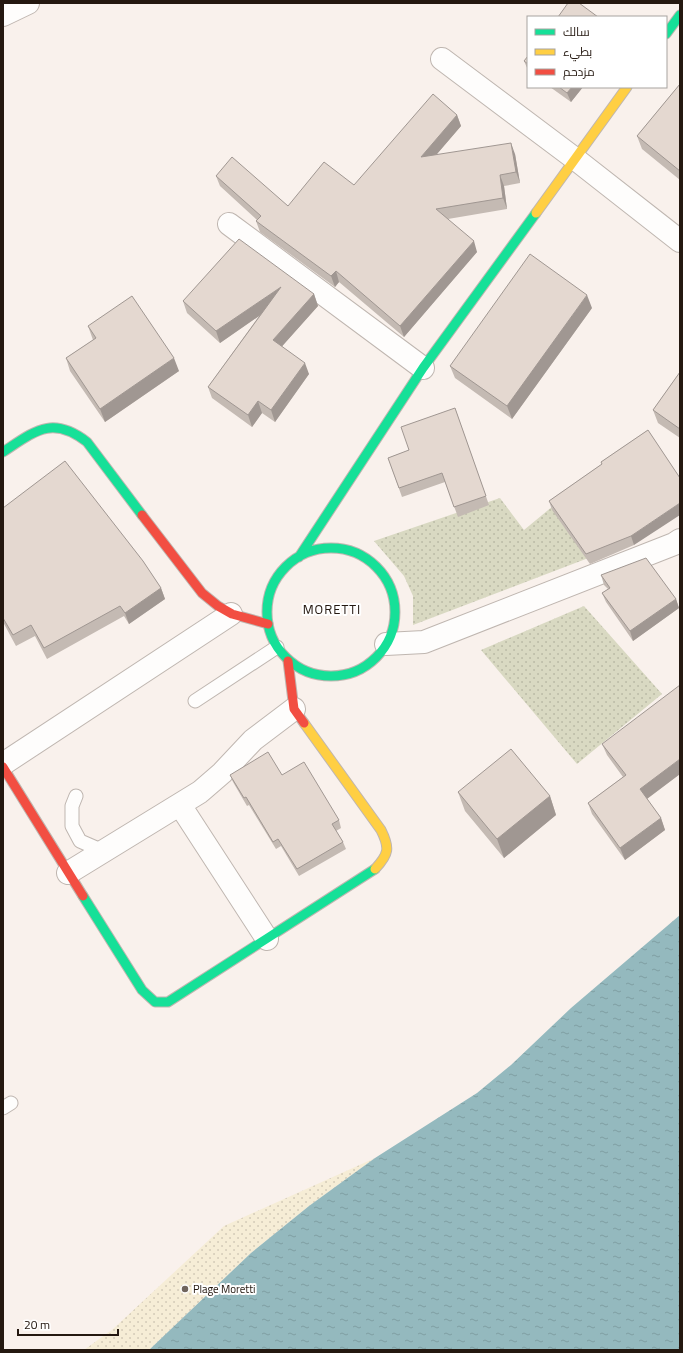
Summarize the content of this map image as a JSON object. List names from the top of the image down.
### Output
{
  "districts": ["MORETTI"],
  "places": ["Plage Moretti"],
  "legend": ["سالك", "بطيء", "مزدحم"],
  "scale_bar": "20 m"
}
